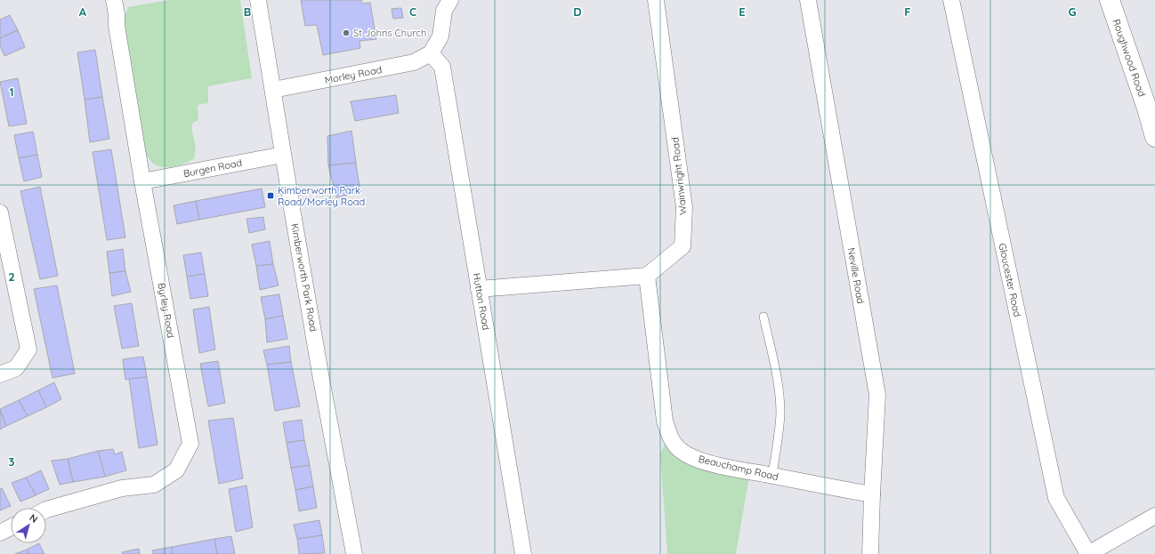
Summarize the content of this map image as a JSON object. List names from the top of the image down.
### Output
{
  "streets": {
    "street": [
      "Roughwood Road",
      "Morley Road",
      "Burgen Road",
      "Wainwright Road",
      "Neville Road",
      "Kimberworth Park Road",
      "Gloucester Road",
      "Hutton Road",
      "Byrley Road",
      "Beauchamp Road"
    ]
  },
  "crossings": [
    ["Morley Road", "Kimberworth Park Road"],
    ["Morley Road", "Hutton Road"],
    ["Burgen Road", "Kimberworth Park Road"],
    ["Burgen Road", "Byrley Road"],
    ["Wainwright Road", "Beauchamp Road"],
    ["Neville Road", "Beauchamp Road"]
  ],
  "places": {
    "other": ["St Johns Church"],
    "transit": ["Kimberworth Park Road/Morley Road"]
  },
  "north": "top right",
  "grid": {
    "columns": [
      "A",
      "B",
      "C",
      "D",
      "E",
      "F",
      "G"
    ],
    "rows": ["1", "2", "3"]
  }
}
